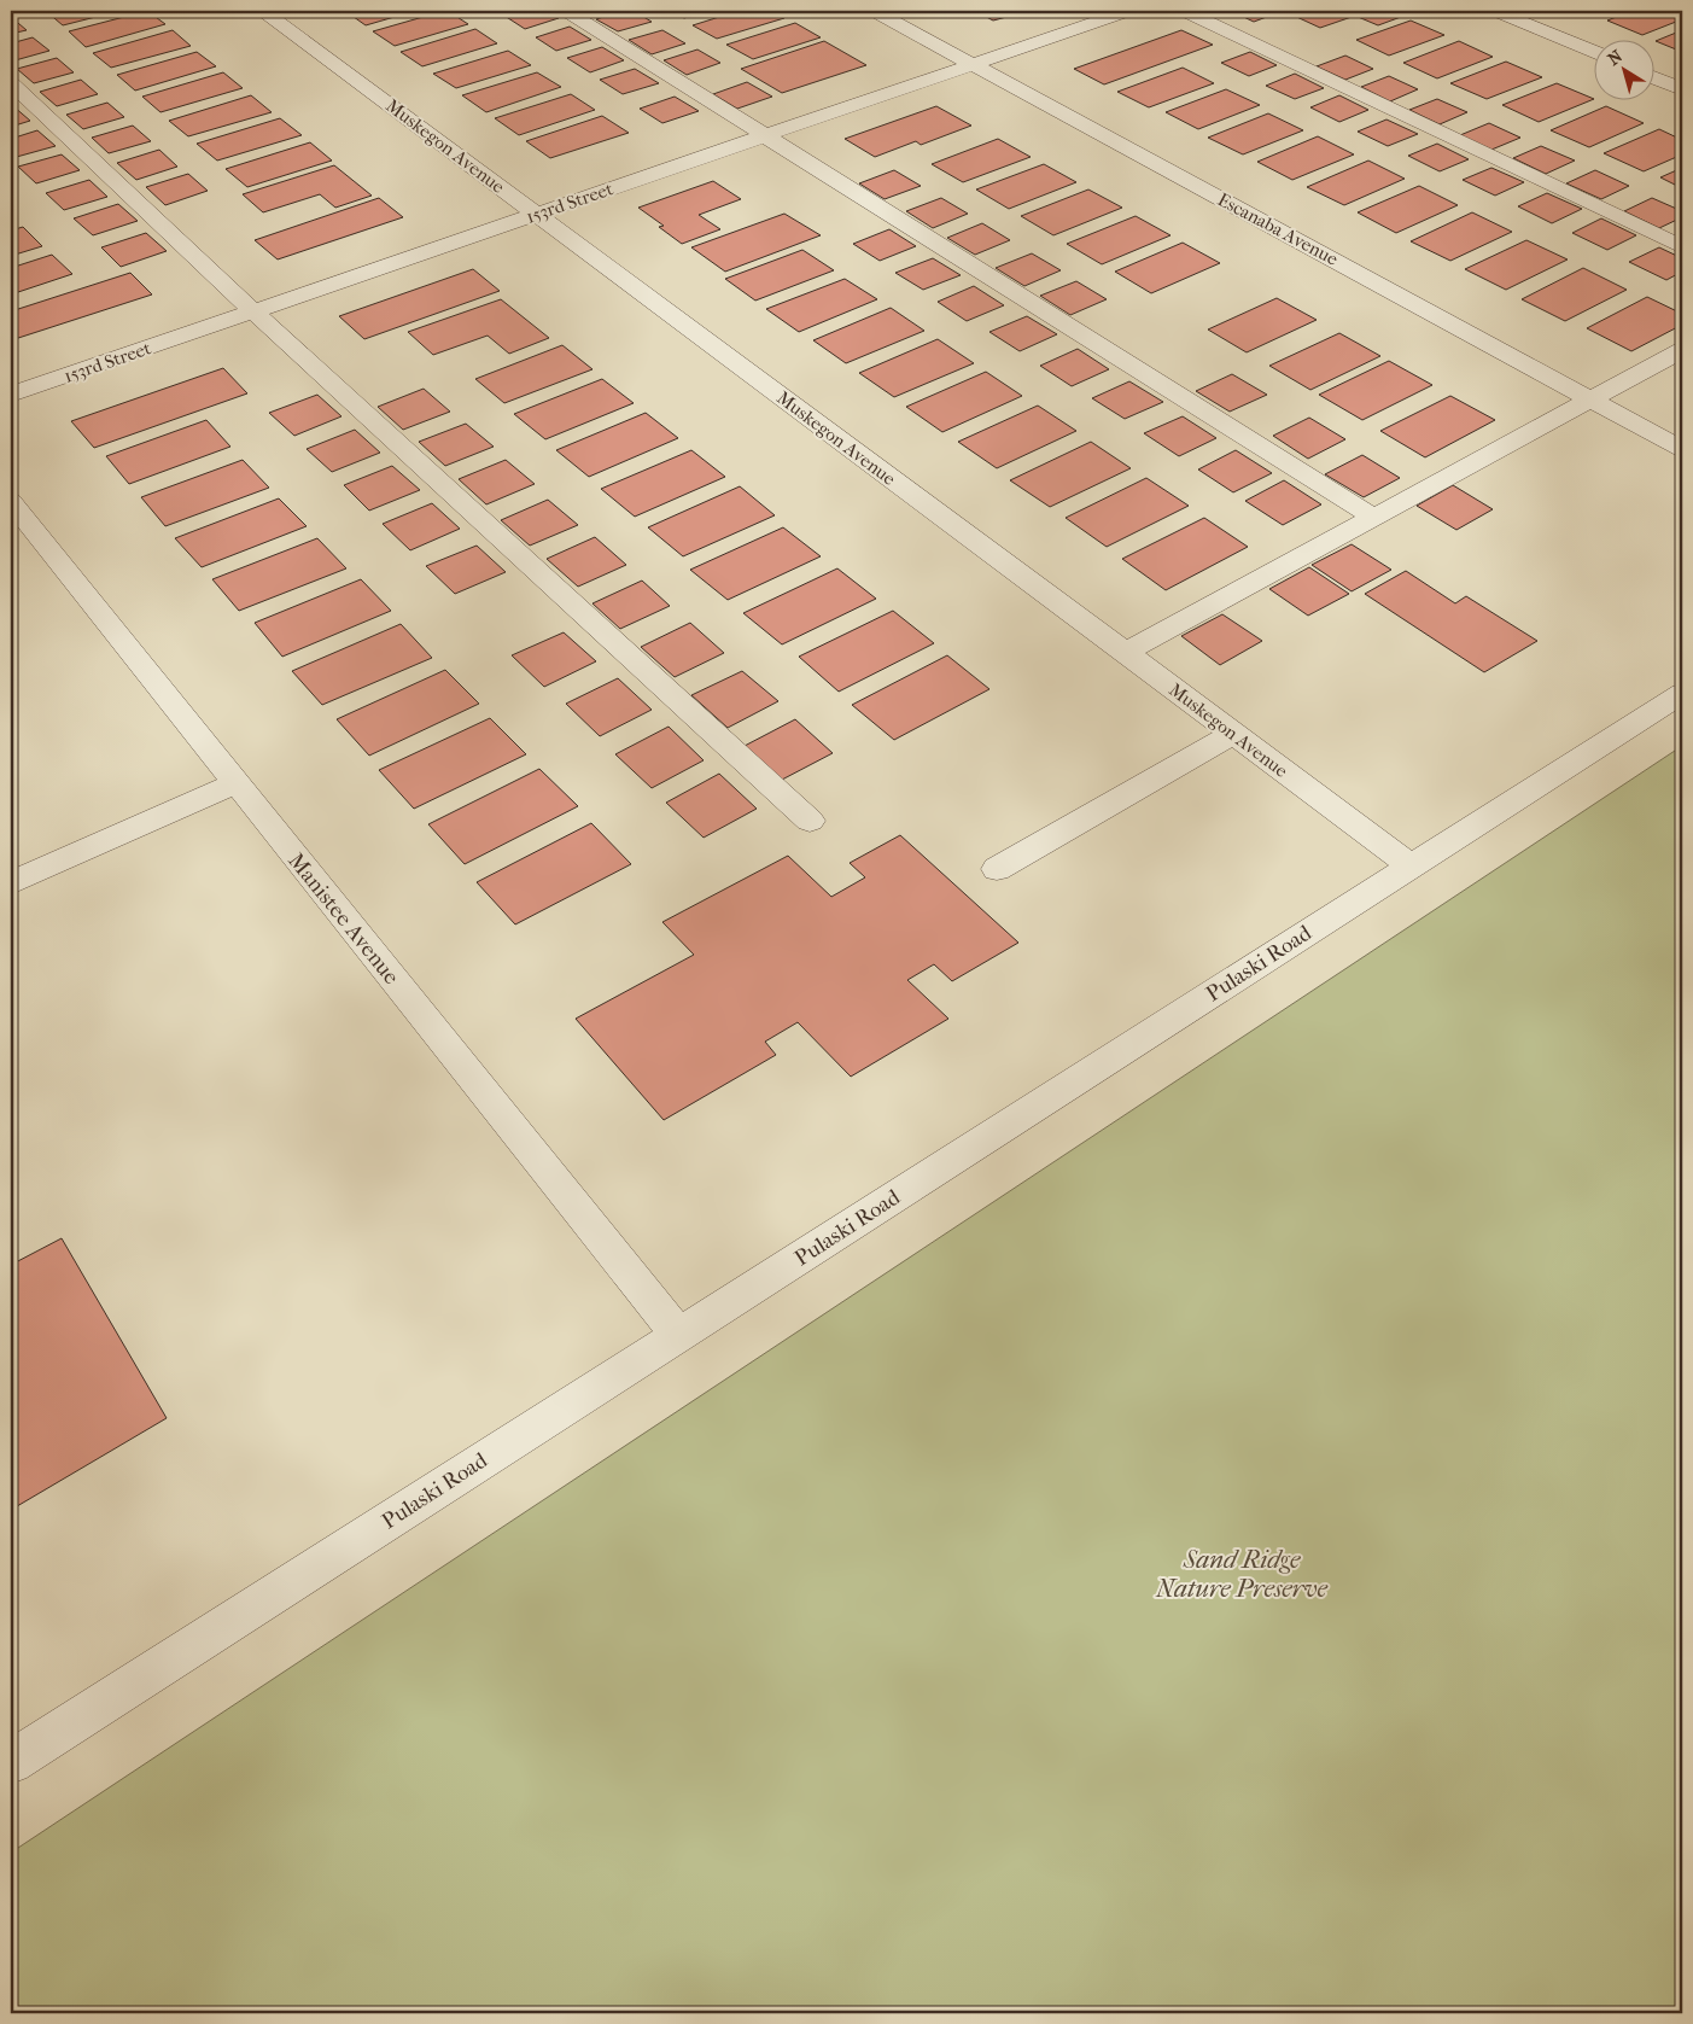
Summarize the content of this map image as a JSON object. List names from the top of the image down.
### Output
{
  "streets": {
    "street": [
      "Muskegon Avenue",
      "153rd Street",
      "Escanaba Avenue",
      "Manistee Avenue",
      "Pulaski Road"
    ]
  },
  "crossings": [
    ["Muskegon Avenue", "153rd Street"],
    ["Muskegon Avenue", "Pulaski Road"],
    ["153rd Street", "Escanaba Avenue"],
    ["Manistee Avenue", "Pulaski Road"]
  ],
  "parks": ["Sand Ridge Nature Preserve"],
  "north": "top left"
}
